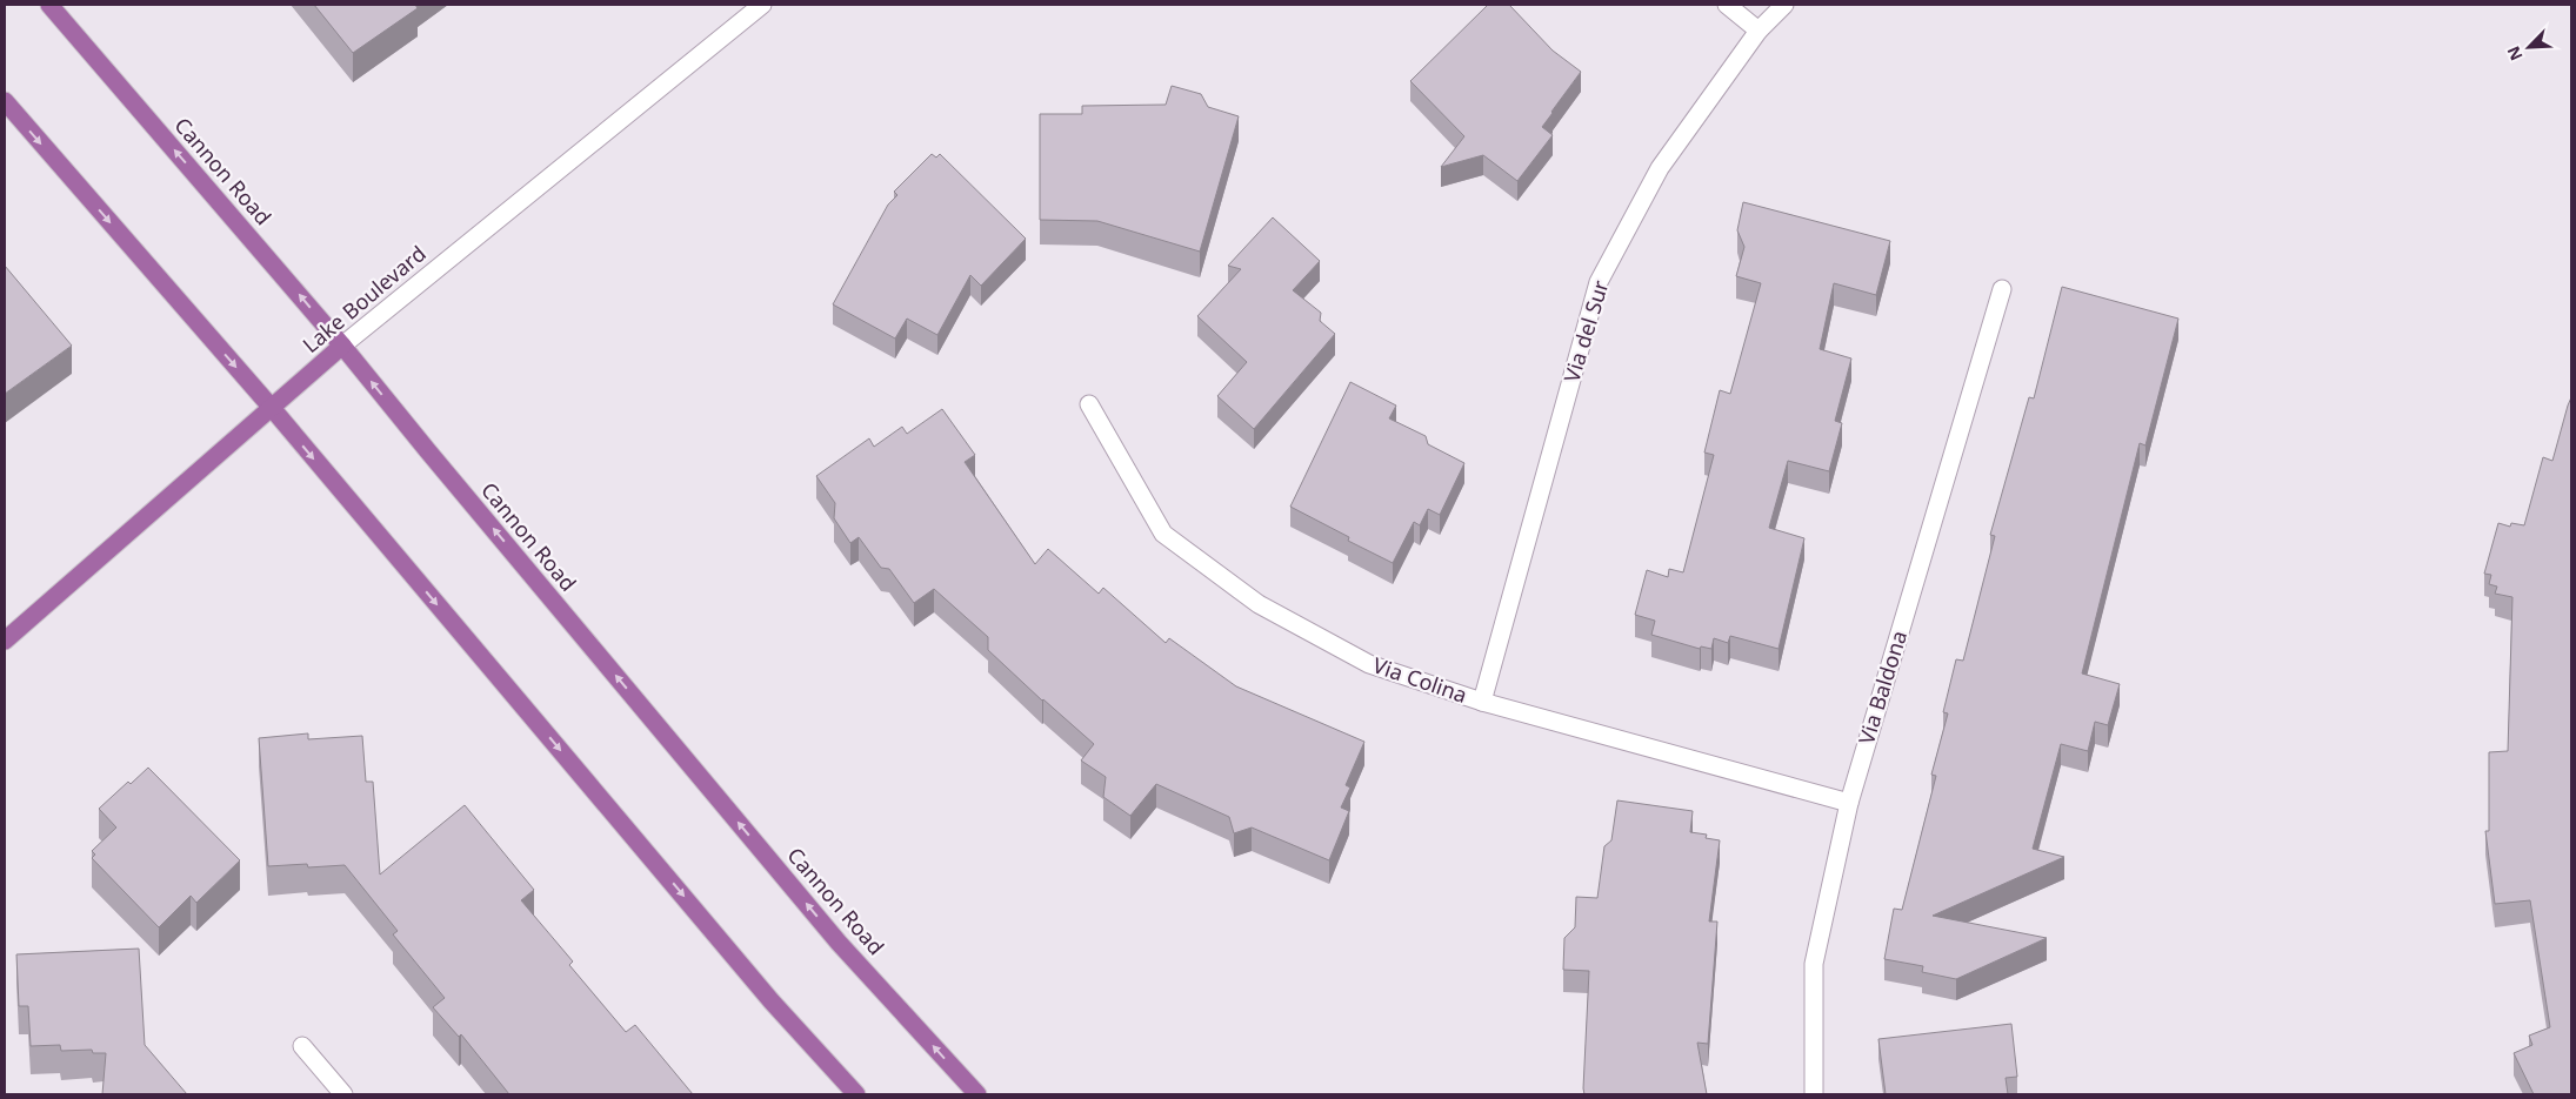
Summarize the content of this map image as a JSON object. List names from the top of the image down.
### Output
{
  "streets": {
    "main road": ["Cannon Road", "Lake Boulevard"],
    "street": ["Via del Sur", "Via Colina", "Via Baldona"]
  },
  "crossings": [
    ["Cannon Road", "Lake Boulevard"],
    ["Via del Sur", "Via Colina"],
    ["Via Colina", "Via Baldona"]
  ],
  "north": "bottom left"
}
